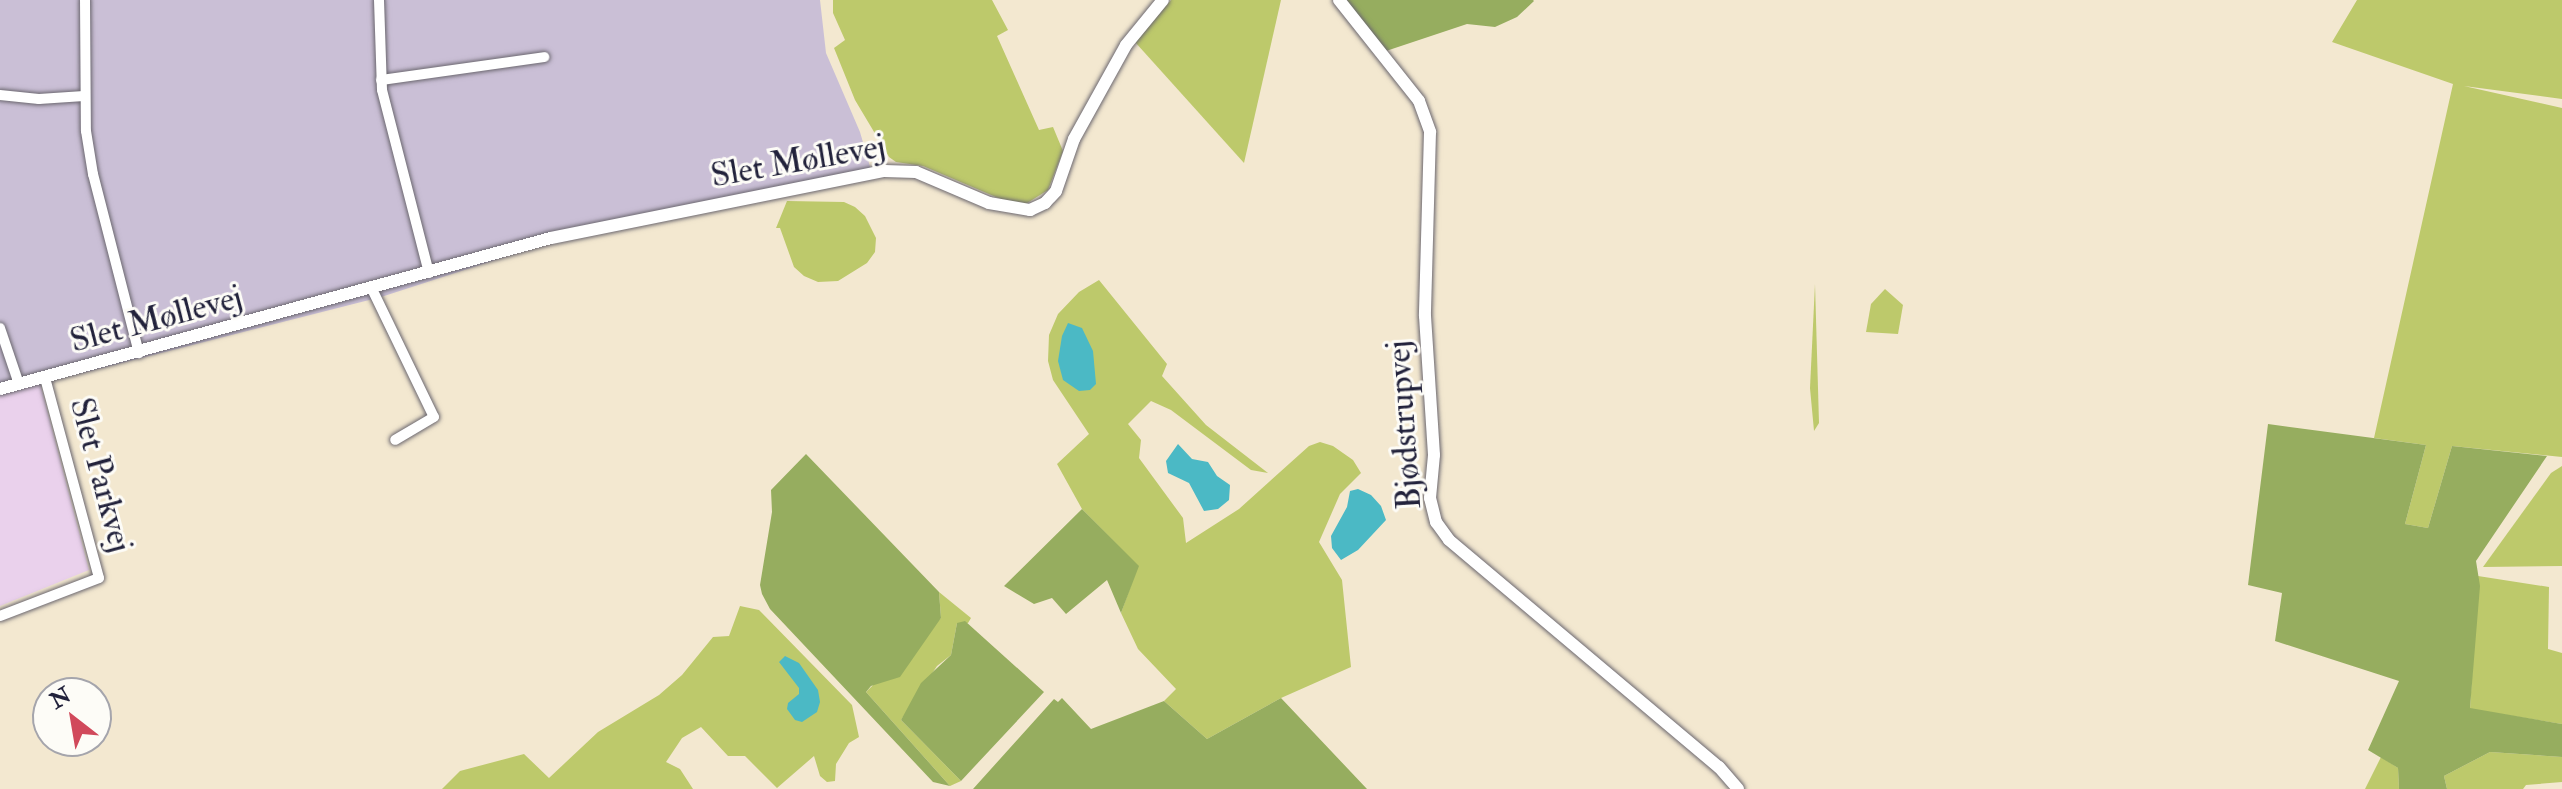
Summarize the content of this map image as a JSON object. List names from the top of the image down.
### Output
{
  "streets": {
    "street": ["Slet Møllevej", "Bjødstrupvej", "Slet Parkvej"]
  },
  "crossings": [
    ["Slet Møllevej", "Slet Parkvej"]
  ],
  "north": "top left"
}
